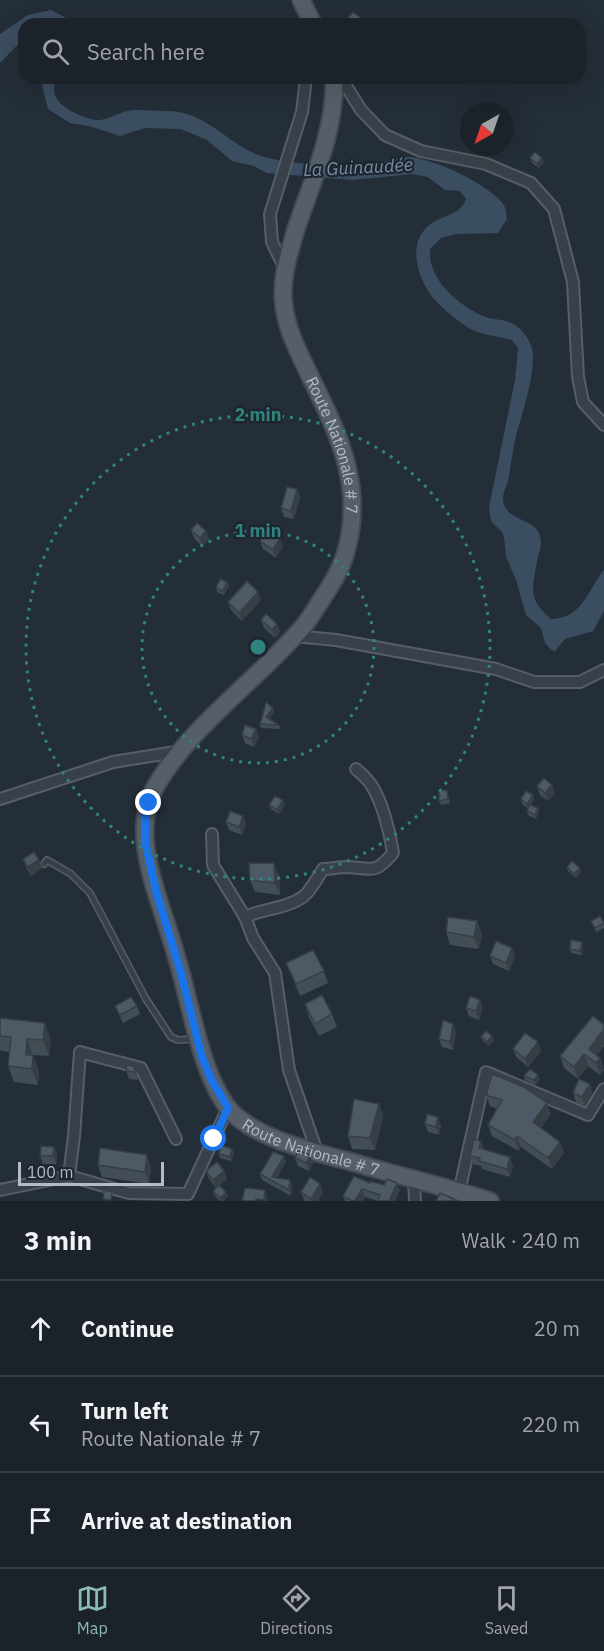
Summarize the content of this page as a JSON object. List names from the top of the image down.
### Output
{
  "streets": {
    "main road": ["Route Nationale # 7"]
  },
  "water": ["La Guinaudée"],
  "scale_bar": "100 m",
  "north": "bottom left",
  "page": {
    "search": "Search here",
    "scale": "100 m",
    "heading": ["3 min", "Walk · 240 m"],
    "list": [
      ["Continue", "20 m"],
      ["Turn left", "Route Nationale # 7", "220 m"],
      "Arrive at destination"
    ],
    "nav": ["Map", "Directions", "Saved"]
  },
  "rings": ["2 min", "1 min"]
}
